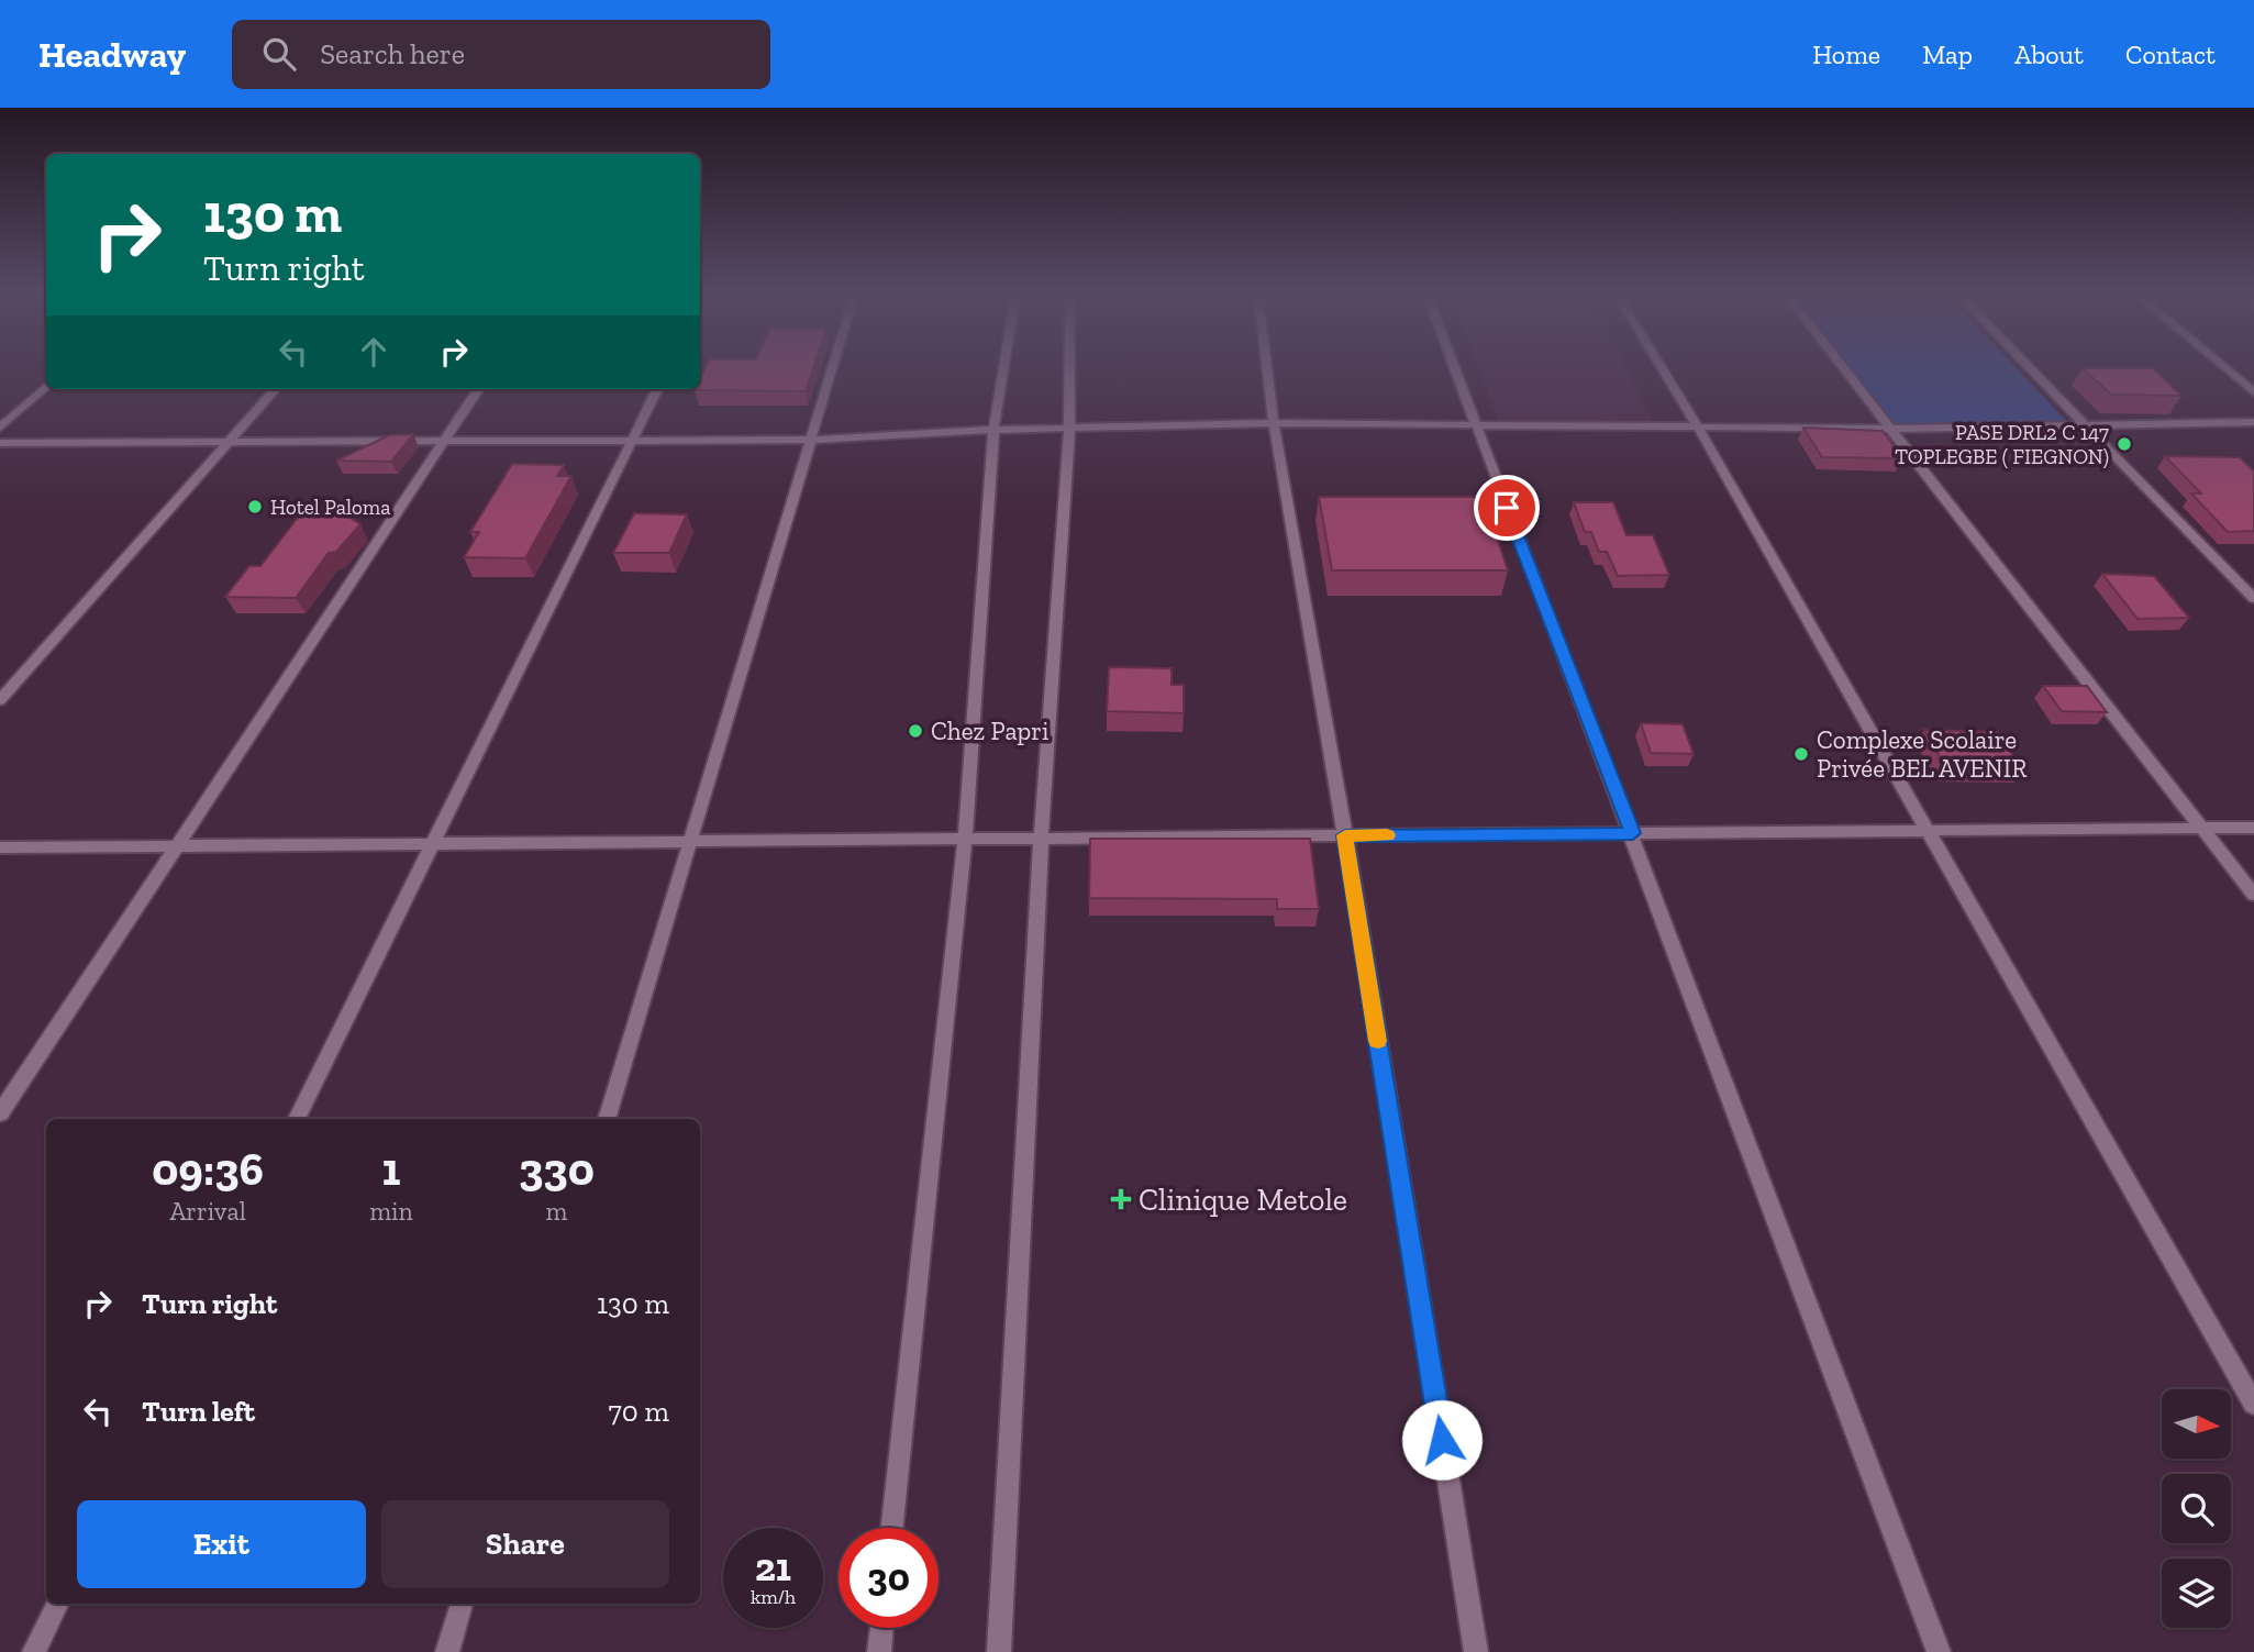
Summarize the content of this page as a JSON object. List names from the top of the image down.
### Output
{
  "places": {
    "other": [
      "PASE DRL2 C 147 TOPLEGBE ( FIEGNON)",
      "Hotel Paloma",
      "Chez Papri",
      "Complexe Scolaire Privée BEL AVENIR"
    ],
    "health": ["Clinique Metole"]
  },
  "north": "right",
  "page": {
    "header": "Headway",
    "search": "Search here",
    "nav": [
      "Home",
      "Map",
      "About",
      "Contact"
    ],
    "turn": ["130 m", "Turn right"],
    "eta": [
      "09:36",
      "Arrival",
      "1",
      "min",
      "330",
      "m"
    ],
    "list": [
      {
        "name": "Turn right",
        "value": "130 m"
      },
      {
        "name": "Turn left",
        "value": "70 m"
      }
    ],
    "buttons": ["Exit", "Share"],
    "speed": "21 km/h",
    "limit": "30"
  }
}
